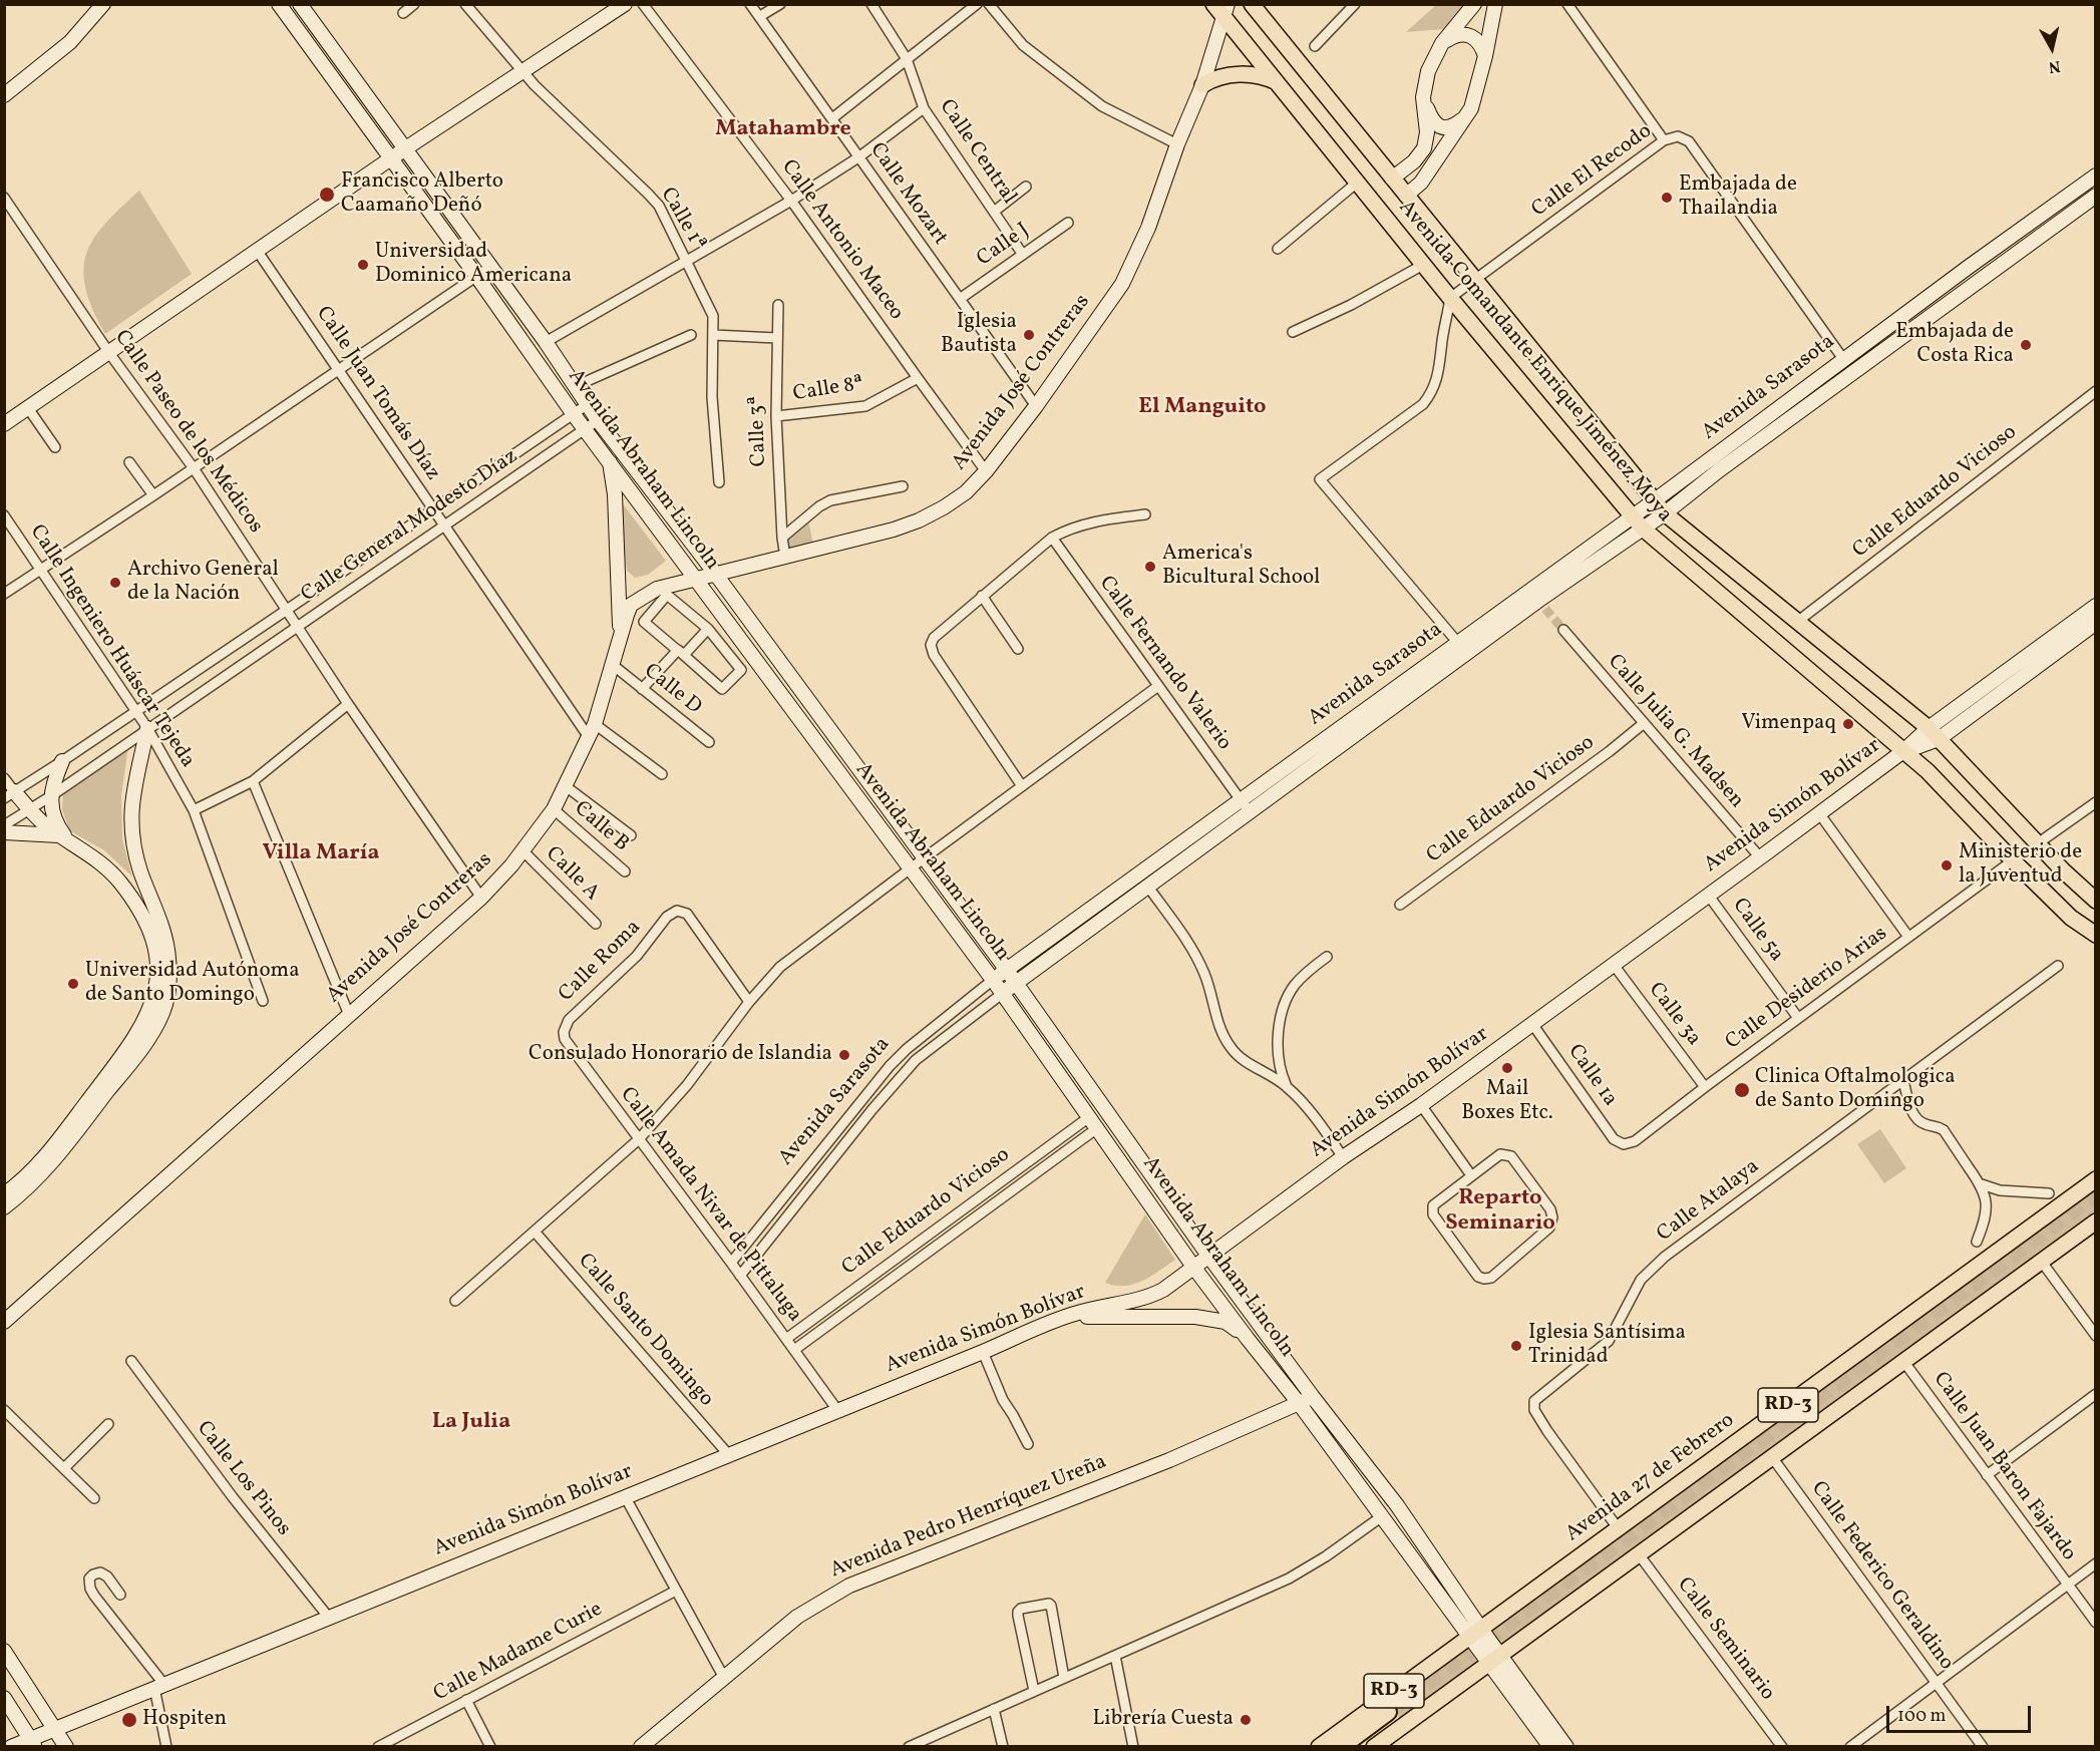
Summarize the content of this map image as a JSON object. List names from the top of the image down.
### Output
{
  "streets": {
    "highway": ["RD-3"],
    "main road": [
      "Avenida Comandante Enrique Jiménez Moya",
      "Avenida José Contreras",
      "Avenida Sarasota",
      "Avenida Abraham Lincoln",
      "Avenida Simón Bolívar",
      "Avenida 27 de Febrero",
      "Avenida Pedro Henríquez Ureña"
    ],
    "street": [
      "Calle Central",
      "Calle El Recodo",
      "Calle Mozart",
      "Calle 1ª",
      "Calle Antonio Maceo",
      "Calle J",
      "Calle 8ª",
      "Calle Juan Tomás Díaz",
      "Calle 3ª",
      "Calle Paseo de los Médicos",
      "Calle Eduardo Vicioso",
      "Calle General Modesto Díaz",
      "Calle Ingeniero Huáscar Tejeda",
      "Calle Fernando Valerio",
      "Calle D",
      "Calle Julia G. Madsen",
      "Calle B",
      "Calle A",
      "Calle 5a",
      "Calle Roma",
      "Calle Desiderio Arias",
      "Calle 3a",
      "Calle 1a",
      "Calle Atalaya",
      "Calle Amada Nivar de Pittaluga",
      "Calle Santo Domingo",
      "Calle Juan Baron Fajardo",
      "Calle Los Pinos",
      "Calle Federico Geraldino",
      "Calle Seminario",
      "Calle Madame Curie"
    ]
  },
  "crossings": [
    ["Calle Central", "Calle J"],
    ["Calle El Recodo", "Avenida Comandante Enrique Jiménez Moya"],
    ["Calle El Recodo", "Avenida Sarasota"],
    ["Calle Mozart", "Calle J"],
    ["Calle Mozart", "Avenida José Contreras"],
    ["Calle Antonio Maceo", "Avenida José Contreras"],
    ["Calle Antonio Maceo", "Calle 8ª"],
    ["Avenida Comandante Enrique Jiménez Moya", "Avenida José Contreras"],
    ["Avenida Comandante Enrique Jiménez Moya", "Avenida Sarasota"],
    ["Avenida Comandante Enrique Jiménez Moya", "Calle Eduardo Vicioso"],
    ["Avenida Comandante Enrique Jiménez Moya", "Avenida Simón Bolívar"],
    ["Avenida Comandante Enrique Jiménez Moya", "Calle Desiderio Arias"],
    ["Avenida José Contreras", "Calle Juan Tomás Díaz"],
    ["Avenida José Contreras", "Calle 3ª"],
    ["Avenida José Contreras", "Calle Paseo de los Médicos"],
    ["Avenida José Contreras", "Avenida Abraham Lincoln"],
    ["Avenida José Contreras", "Calle D"],
    ["Avenida José Contreras", "Calle B"],
    ["Avenida José Contreras", "Calle A"],
    ["Avenida Sarasota", "Avenida Abraham Lincoln"],
    ["Avenida Sarasota", "Calle Fernando Valerio"],
    ["Avenida Sarasota", "Calle Amada Nivar de Pittaluga"],
    ["Calle 8ª", "Calle 3ª"],
    ["Calle Juan Tomás Díaz", "Calle General Modesto Díaz"],
    ["Calle Paseo de los Médicos", "Calle General Modesto Díaz"],
    ["Avenida Abraham Lincoln", "Calle Eduardo Vicioso"],
    ["Avenida Abraham Lincoln", "Calle General Modesto Díaz"],
    ["Avenida Abraham Lincoln", "Avenida Simón Bolívar"],
    ["Avenida Abraham Lincoln", "RD-3"],
    ["Avenida Abraham Lincoln", "Avenida 27 de Febrero"],
    ["Avenida Abraham Lincoln", "Avenida Pedro Henríquez Ureña"],
    ["Calle Eduardo Vicioso", "Calle Julia G. Madsen"],
    ["Calle Eduardo Vicioso", "Calle Amada Nivar de Pittaluga"],
    ["Calle General Modesto Díaz", "Calle Ingeniero Huáscar Tejeda"],
    ["Calle Julia G. Madsen", "Avenida Simón Bolívar"],
    ["Avenida Simón Bolívar", "Calle 5a"],
    ["Avenida Simón Bolívar", "Calle 3a"],
    ["Avenida Simón Bolívar", "Calle 1a"],
    ["Avenida Simón Bolívar", "Calle Amada Nivar de Pittaluga"],
    ["Avenida Simón Bolívar", "Calle Santo Domingo"],
    ["Avenida Simón Bolívar", "Calle Los Pinos"],
    ["Calle 5a", "Calle Desiderio Arias"],
    ["Calle Roma", "Calle Amada Nivar de Pittaluga"],
    ["Calle Desiderio Arias", "Calle 3a"],
    ["Calle Desiderio Arias", "Calle 1a"],
    ["Calle Atalaya", "Avenida 27 de Febrero"],
    ["RD-3", "Calle Juan Baron Fajardo"],
    ["RD-3", "Calle Federico Geraldino"],
    ["RD-3", "Calle Seminario"]
  ],
  "districts": [
    "Matahambre",
    "El Manguito",
    "Villa María",
    "Reparto Seminario",
    "La Julia"
  ],
  "places": [
    "Francisco Alberto Caamaño Deñó",
    "Embajada de Thailandia",
    "Universidad Dominico Americana",
    "Iglesia Bautista",
    "Embajada de Costa Rica",
    "America's Bicultural School",
    "Archivo General de la Nación",
    "Vimenpaq",
    "Ministerio de la Juventud",
    "Universidad Autónoma de Santo Domingo",
    "Consulado Honorario de Islandia",
    "Mail Boxes Etc.",
    "Clinica Oftalmologica de Santo Domingo",
    "Iglesia Santísima Trinidad",
    "Hospiten",
    "Librería Cuesta"
  ],
  "scale_bar": "100 m",
  "north": "bottom"
}
